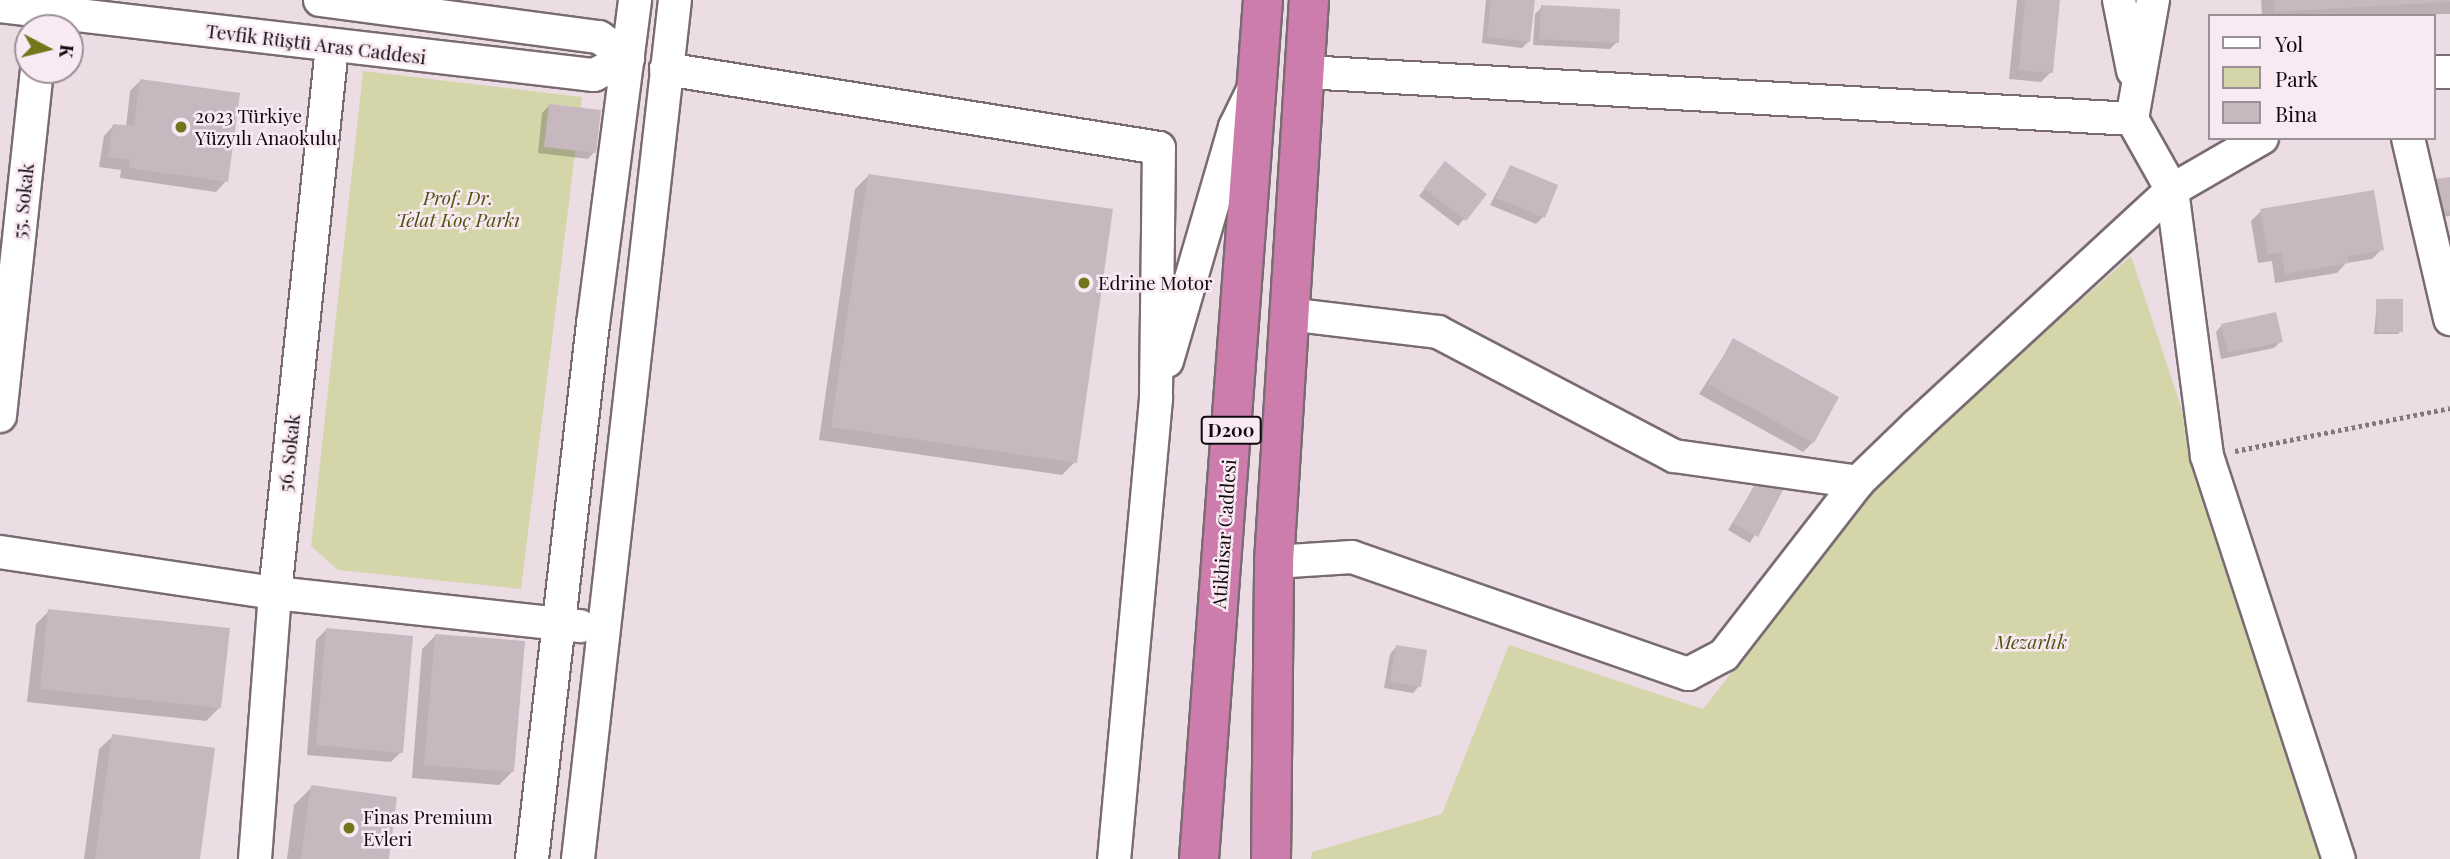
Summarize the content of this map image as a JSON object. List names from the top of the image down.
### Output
{
  "streets": {
    "highway": ["D200", "Atikhisar Caddesi"],
    "street": ["Tevfik Rüştü Aras Caddesi", "55. Sokak", "56. Sokak"]
  },
  "crossings": [
    ["Tevfik Rüştü Aras Caddesi", "56. Sokak"]
  ],
  "parks": ["Prof. Dr. Telat Koç Parkı", "Mezarlık"],
  "places": ["2023 Türkiye Yüzyılı Anaokulu", "Edrine Motor", "Finas Premium Evleri"],
  "legend": ["Yol", "Park", "Bina"],
  "north": "right"
}
